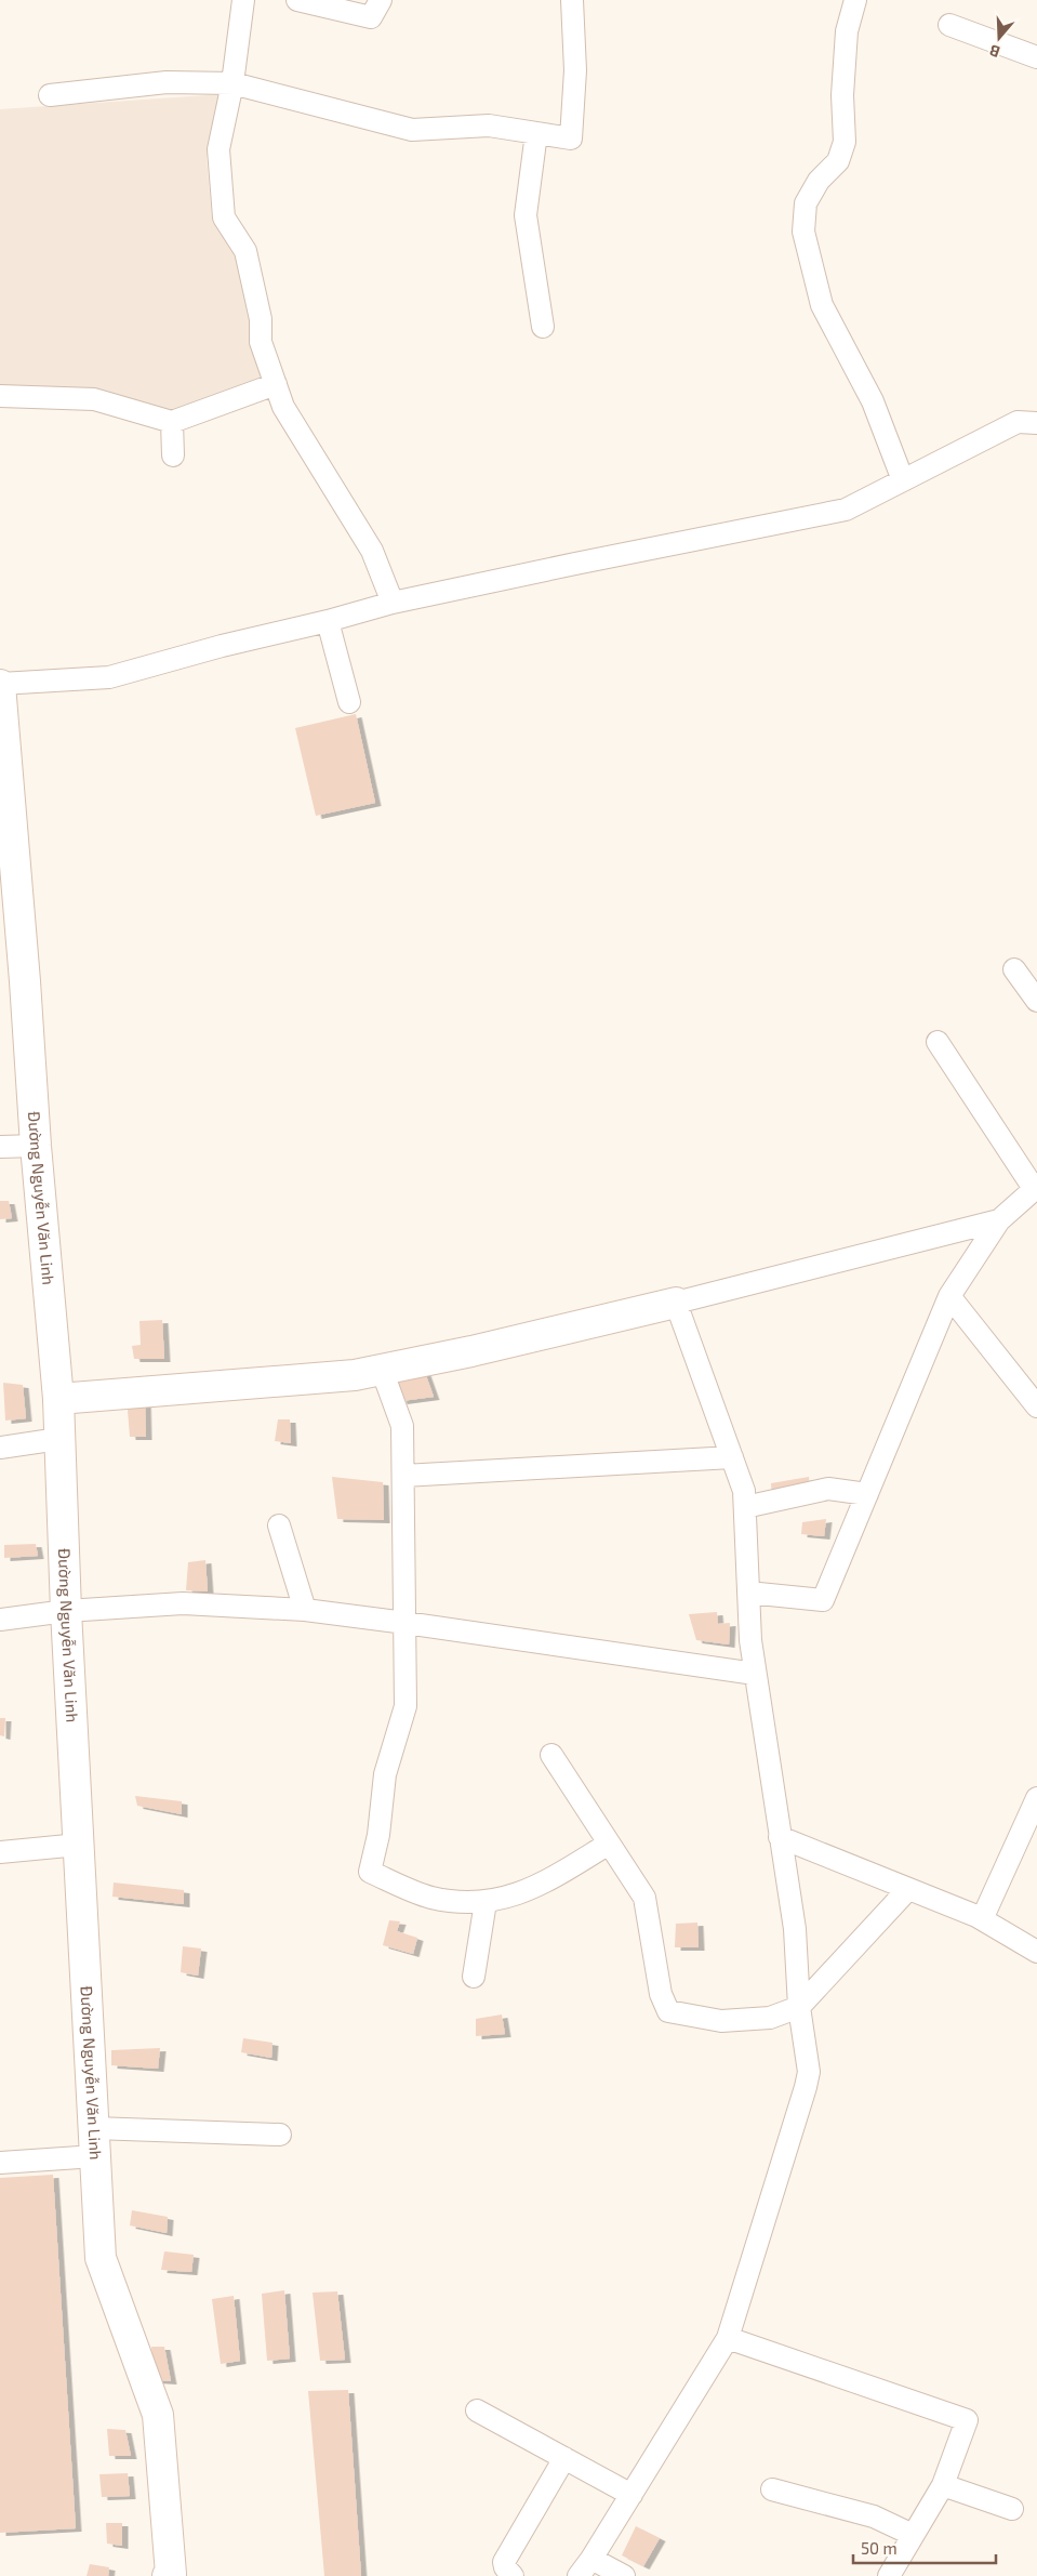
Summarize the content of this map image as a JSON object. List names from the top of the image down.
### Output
{
  "streets": {
    "street": ["Đường Nguyễn Văn Linh"]
  },
  "scale_bar": "50 m",
  "north": "bottom"
}
